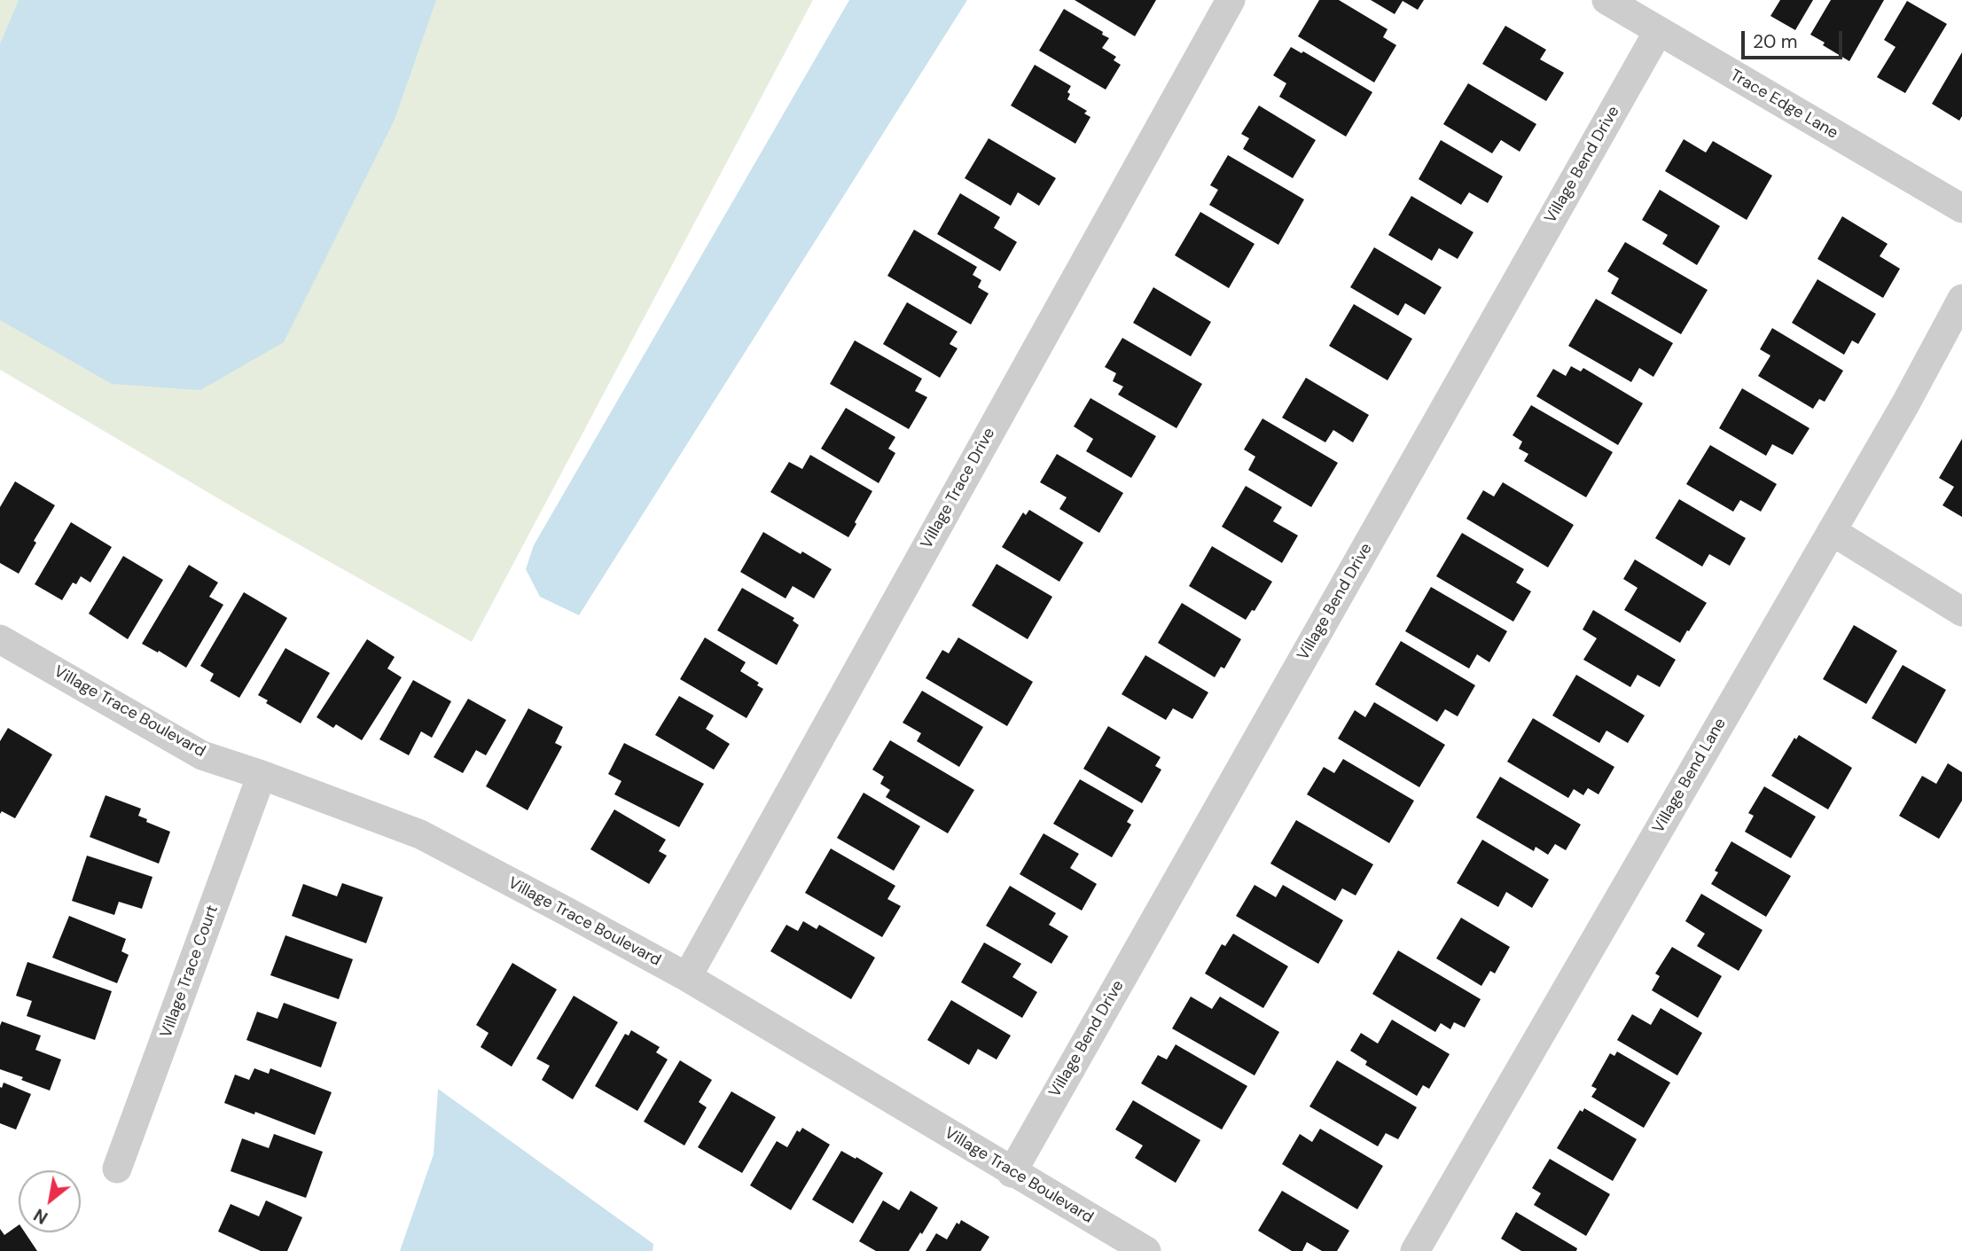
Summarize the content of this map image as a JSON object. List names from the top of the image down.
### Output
{
  "streets": {
    "street": [
      "Trace Edge Lane",
      "Village Bend Drive",
      "Village Trace Drive",
      "Village Trace Boulevard",
      "Village Bend Lane",
      "Village Trace Court"
    ]
  },
  "crossings": [
    ["Trace Edge Lane", "Village Bend Drive"],
    ["Village Bend Drive", "Village Trace Boulevard"],
    ["Village Trace Drive", "Village Trace Boulevard"],
    ["Village Trace Boulevard", "Village Trace Court"]
  ],
  "scale_bar": "20 m",
  "north": "bottom left"
}
